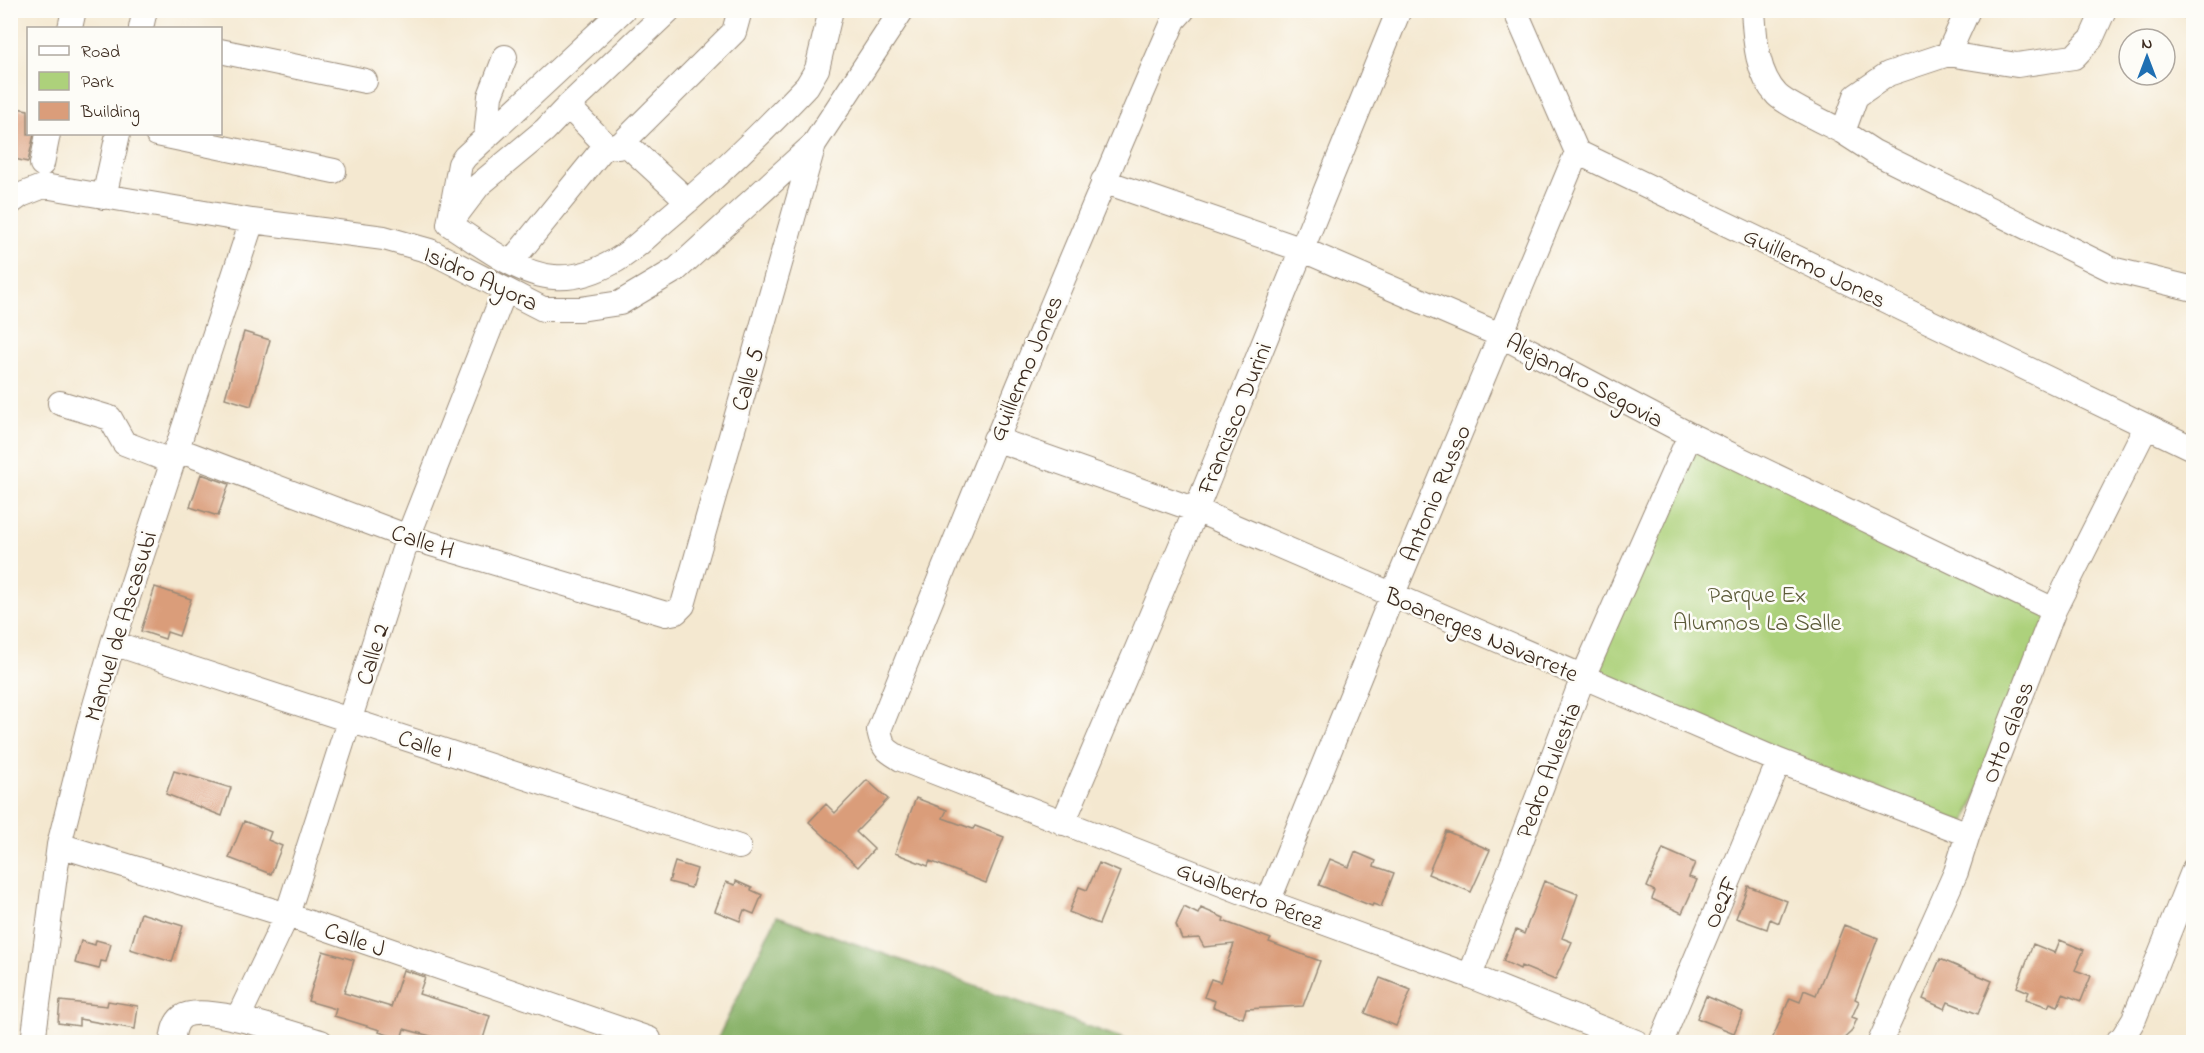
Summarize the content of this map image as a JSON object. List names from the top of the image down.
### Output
{
  "streets": {
    "street": [
      "Guillermo Jones",
      "Isidro Ayora",
      "Calle 5",
      "Alejandro Segovia",
      "Francisco Durini",
      "Antonio Russo",
      "Calle H",
      "Manuel de Ascasubi",
      "Boanerges Navarrete",
      "Calle 2",
      "Otto Glass",
      "Calle I",
      "Pedro Aulestia",
      "Gualberto Pérez",
      "Oe2F",
      "Calle J"
    ]
  },
  "crossings": [
    ["Guillermo Jones", "Alejandro Segovia"],
    ["Guillermo Jones", "Antonio Russo"],
    ["Guillermo Jones", "Boanerges Navarrete"],
    ["Guillermo Jones", "Otto Glass"],
    ["Guillermo Jones", "Gualberto Pérez"],
    ["Isidro Ayora", "Calle 5"],
    ["Isidro Ayora", "Manuel de Ascasubi"],
    ["Isidro Ayora", "Calle 2"],
    ["Calle 5", "Calle H"],
    ["Alejandro Segovia", "Francisco Durini"],
    ["Alejandro Segovia", "Antonio Russo"],
    ["Alejandro Segovia", "Otto Glass"],
    ["Alejandro Segovia", "Pedro Aulestia"],
    ["Francisco Durini", "Boanerges Navarrete"],
    ["Francisco Durini", "Gualberto Pérez"],
    ["Antonio Russo", "Boanerges Navarrete"],
    ["Antonio Russo", "Gualberto Pérez"],
    ["Calle H", "Manuel de Ascasubi"],
    ["Calle H", "Calle 2"],
    ["Manuel de Ascasubi", "Calle I"],
    ["Manuel de Ascasubi", "Calle J"],
    ["Boanerges Navarrete", "Otto Glass"],
    ["Boanerges Navarrete", "Pedro Aulestia"],
    ["Boanerges Navarrete", "Oe2F"],
    ["Calle 2", "Calle I"],
    ["Calle 2", "Calle J"],
    ["Pedro Aulestia", "Gualberto Pérez"]
  ],
  "parks": ["Parque Ex Alumnos La Salle"],
  "legend": ["Road", "Park", "Building"],
  "north": "top"
}
